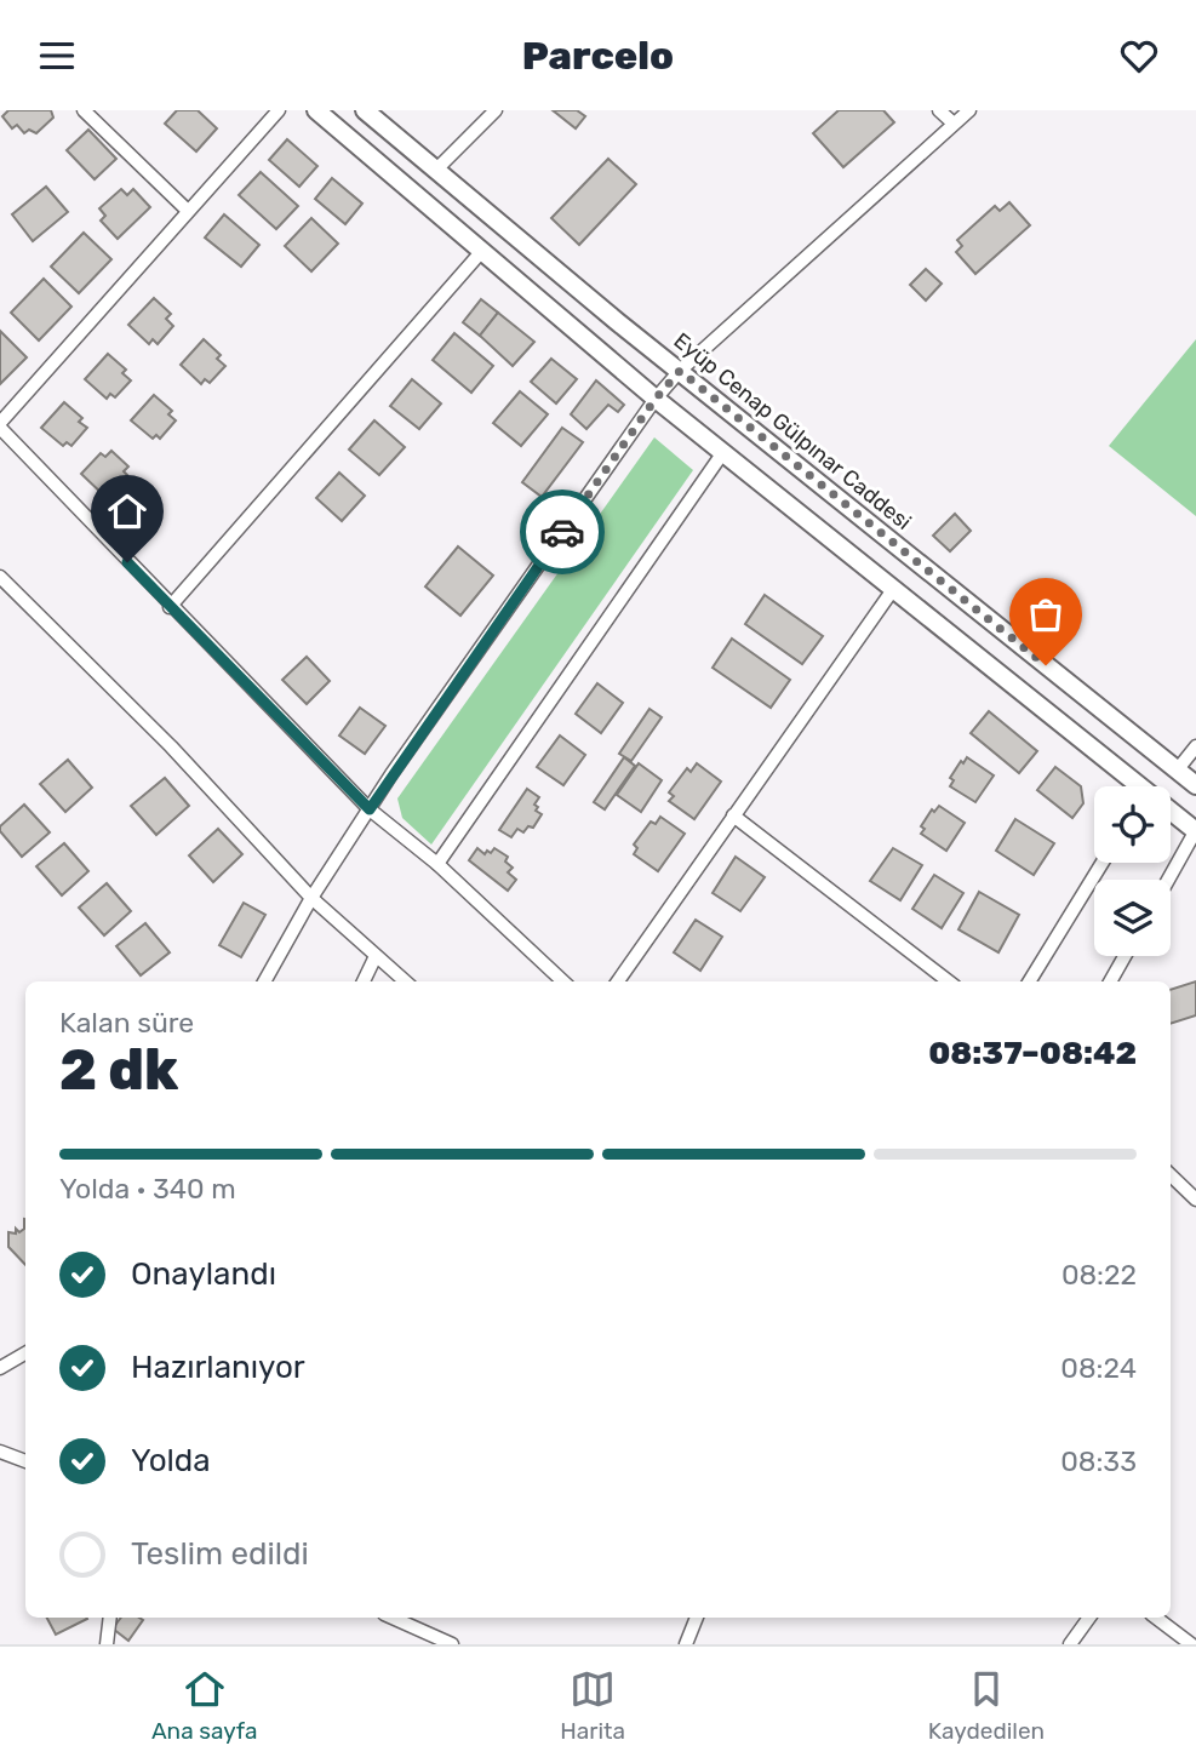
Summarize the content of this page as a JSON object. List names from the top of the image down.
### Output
{
  "streets": {
    "main road": ["Eyüp Cenap Gülpınar Caddesi"]
  },
  "page": {
    "header": "Parcelo",
    "heading": ["2 dk", "Kalan süre", "08:37–08:42"],
    "bar": "Yolda · 340 m",
    "list": [
      ["Onaylandı", "08:22"],
      ["Hazırlanıyor", "08:24"],
      ["Yolda", "08:33"],
      "Teslim edildi"
    ],
    "tabs": ["Ana sayfa", "Harita", "Kaydedilen"]
  }
}
